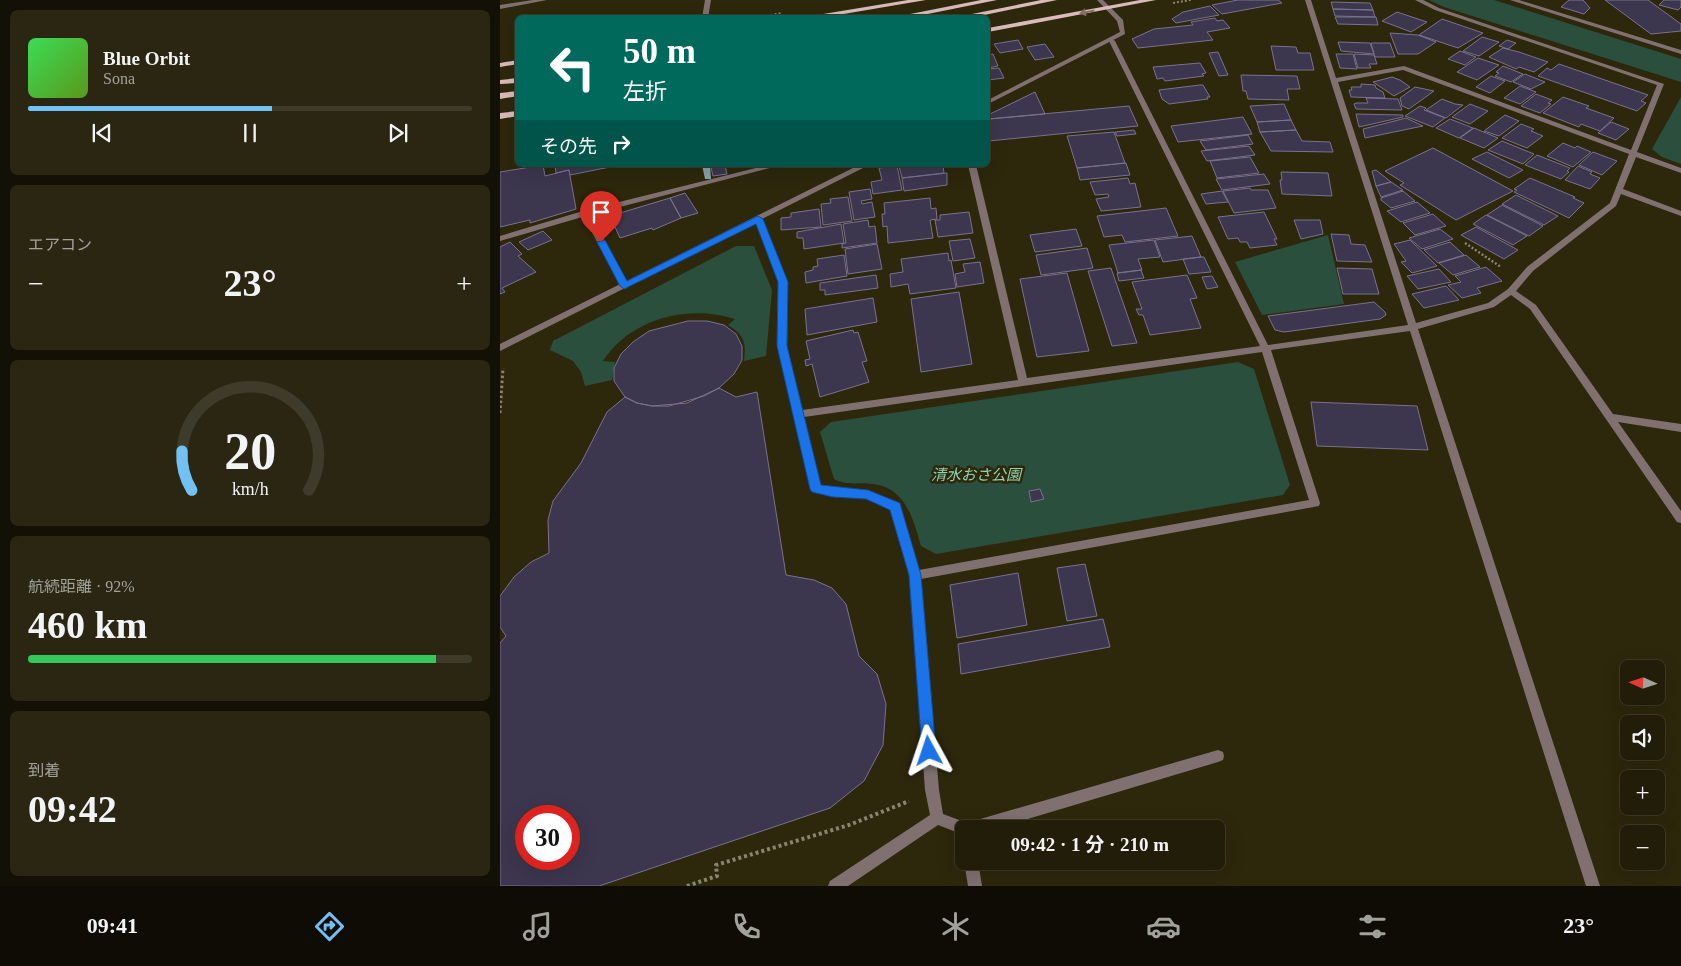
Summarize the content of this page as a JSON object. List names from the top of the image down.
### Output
{
  "parks": ["清水おさ公園"],
  "north": "left",
  "page": {
    "turn": ["50 m", "左折"],
    "song": ["Blue Orbit", "Sona"],
    "then": "その先",
    "tile": [
      "エアコン",
      ["航続距離 · 92%", "460 km"],
      ["到着", "09:42"]
    ],
    "heat": ["−", "23°", "+"],
    "map_buttons": ["+", "−"],
    "limit": "30",
    "trip": "09:42 · 1 分 · 210 m",
    "tabs": ["09:41", "23°"],
    "gauge": ["20", "km/h"]
  }
}
